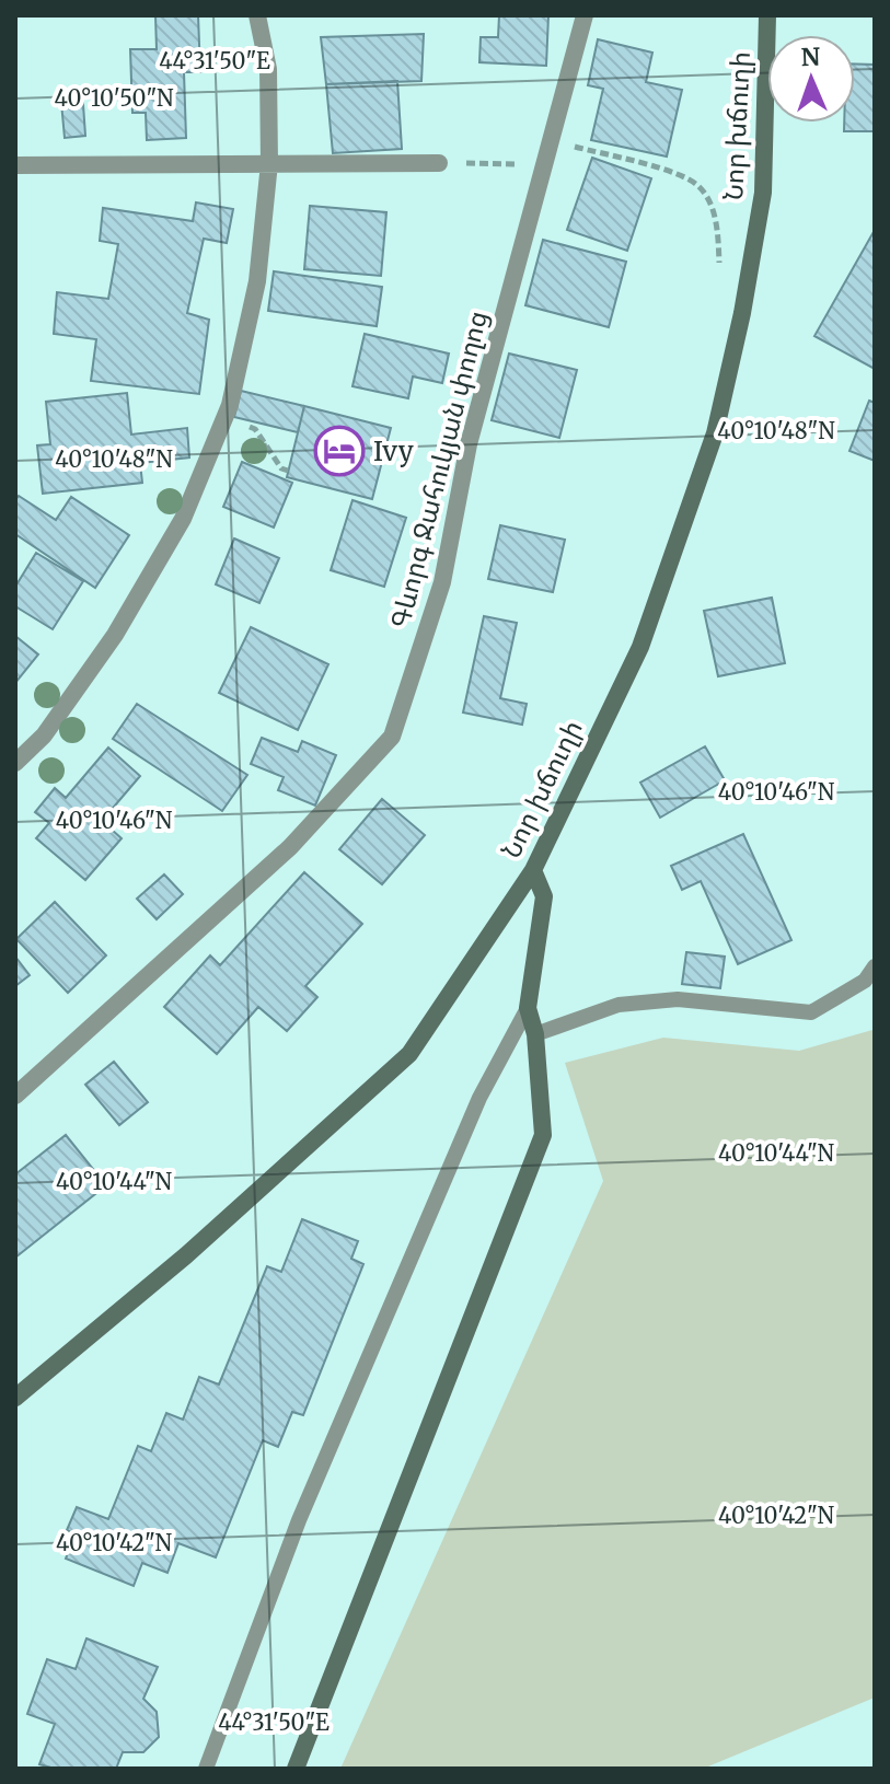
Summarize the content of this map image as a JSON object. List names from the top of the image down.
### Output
{
  "streets": {
    "main road": ["Նոր խճուղի"],
    "street": ["Գևորգ Ջահուկյան փողոց"]
  },
  "places": {
    "hotel": ["Ivy"]
  },
  "north": "top",
  "coordinates": [
    "44°31'50\"E",
    "40°10'50\"N",
    "40°10'48\"N",
    "40°10'46\"N",
    "40°10'44\"N",
    "40°10'42\"N"
  ]
}
